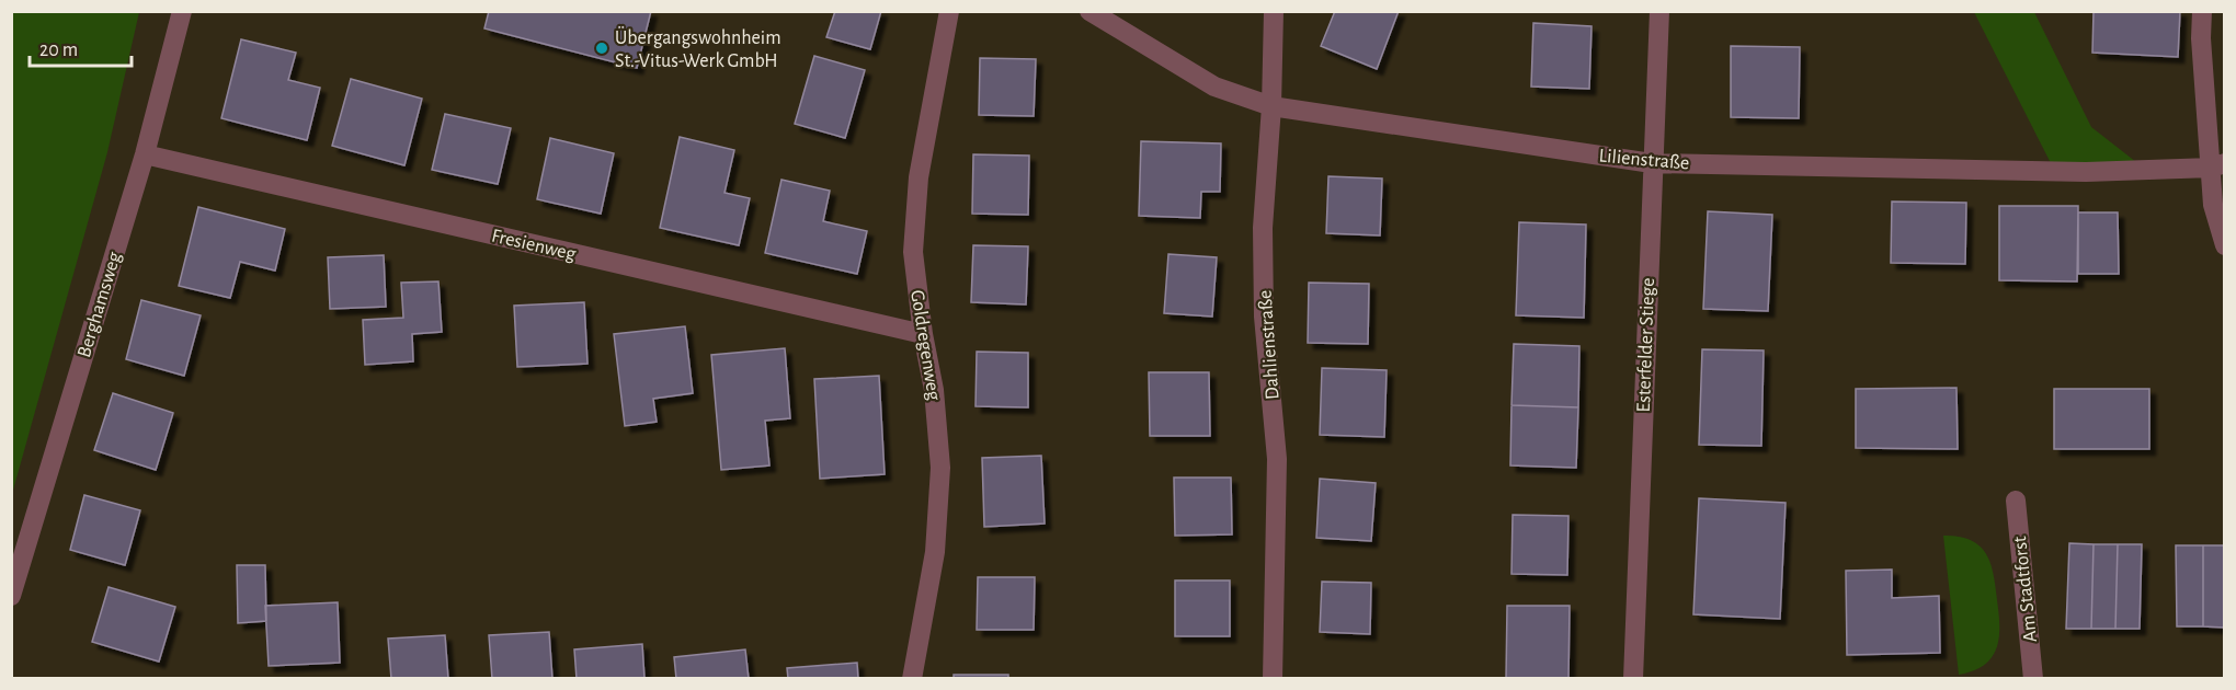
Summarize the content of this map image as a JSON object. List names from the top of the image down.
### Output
{
  "streets": {
    "street": [
      "Lilienstraße",
      "Fresienweg",
      "Berghamsweg",
      "Goldregenweg",
      "Dahlienstraße",
      "Esterfelder Stiege",
      "Am Stadtforst"
    ]
  },
  "crossings": [
    ["Lilienstraße", "Dahlienstraße"],
    ["Lilienstraße", "Esterfelder Stiege"],
    ["Fresienweg", "Berghamsweg"],
    ["Fresienweg", "Goldregenweg"]
  ],
  "places": ["Übergangswohnheim St.-Vitus-Werk GmbH"],
  "scale_bar": "20 m"
}
